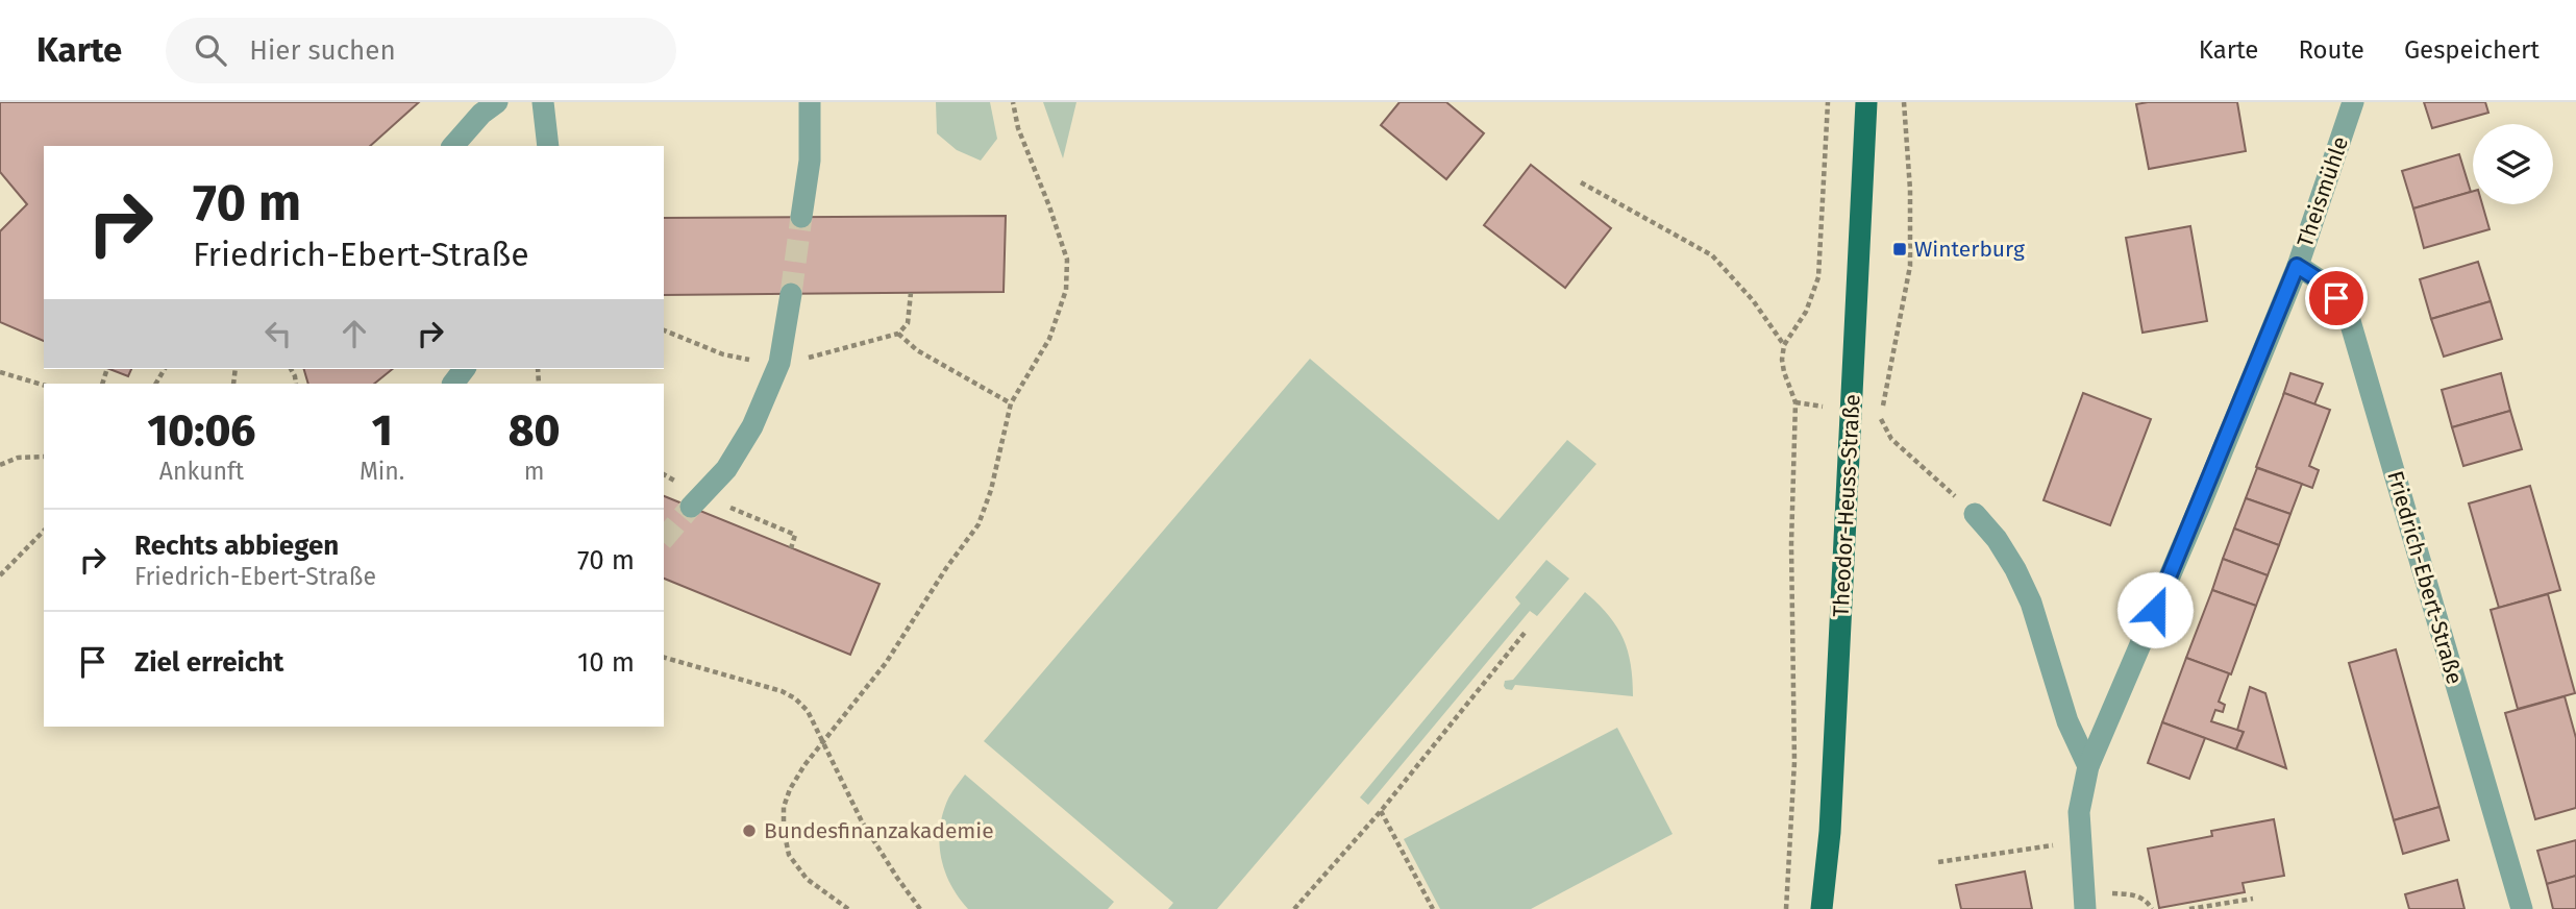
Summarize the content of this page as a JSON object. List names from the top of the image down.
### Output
{
  "streets": {
    "main road": ["Theodor-Heuss-Straße"],
    "street": ["Theismühle", "Friedrich-Ebert-Straße"]
  },
  "crossings": [
    ["Theismühle", "Friedrich-Ebert-Straße"]
  ],
  "places": {
    "transit": ["Winterburg"],
    "other": ["Bundesfinanzakademie"]
  },
  "page": {
    "header": "Karte",
    "search": "Hier suchen",
    "nav": ["Karte", "Route", "Gespeichert"],
    "turn": ["70 m", "Friedrich-Ebert-Straße"],
    "eta": [
      "10:06",
      "Ankunft",
      "1",
      "Min.",
      "80",
      "m"
    ],
    "list": [
      {
        "name": "Rechts abbiegen",
        "note": "Friedrich-Ebert-Straße",
        "value": "70 m"
      },
      {
        "name": "Ziel erreicht",
        "value": "10 m"
      }
    ]
  }
}
